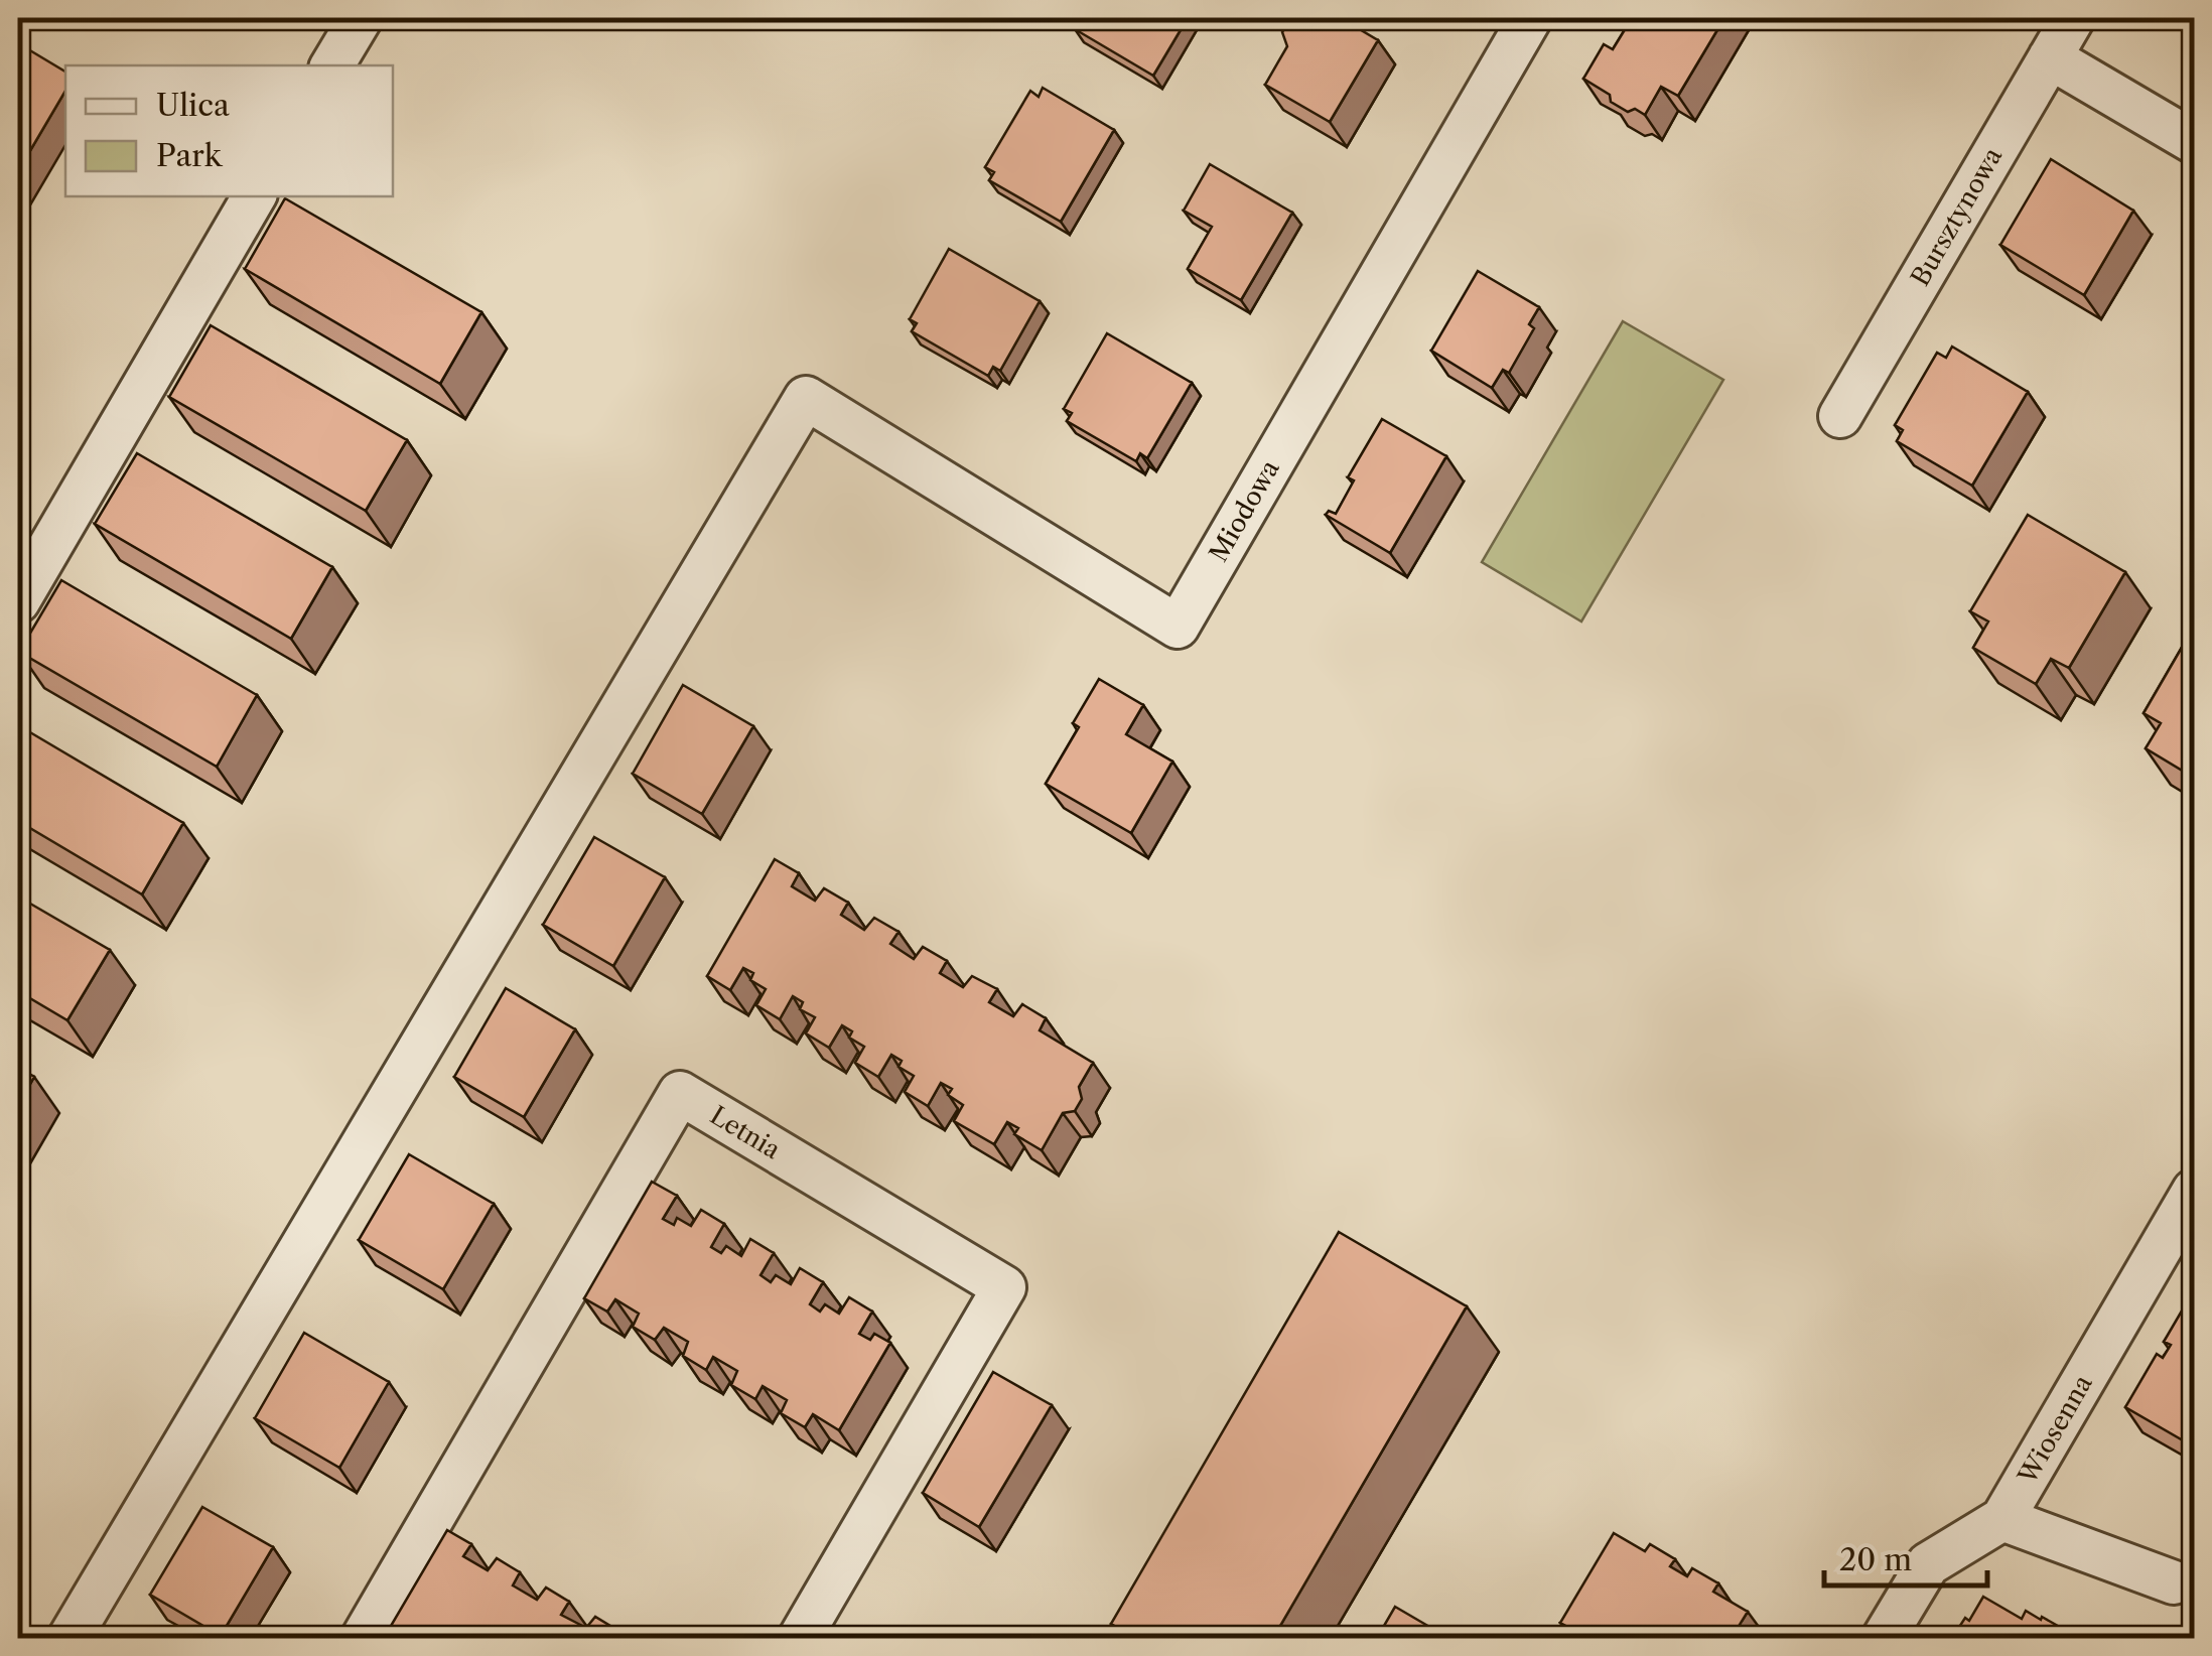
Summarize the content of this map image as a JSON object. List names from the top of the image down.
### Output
{
  "streets": {
    "street": [
      "Bursztynowa",
      "Miodowa",
      "Letnia",
      "Wiosenna"
    ]
  },
  "legend": ["Ulica", "Park"],
  "scale_bar": "20 m"
}
